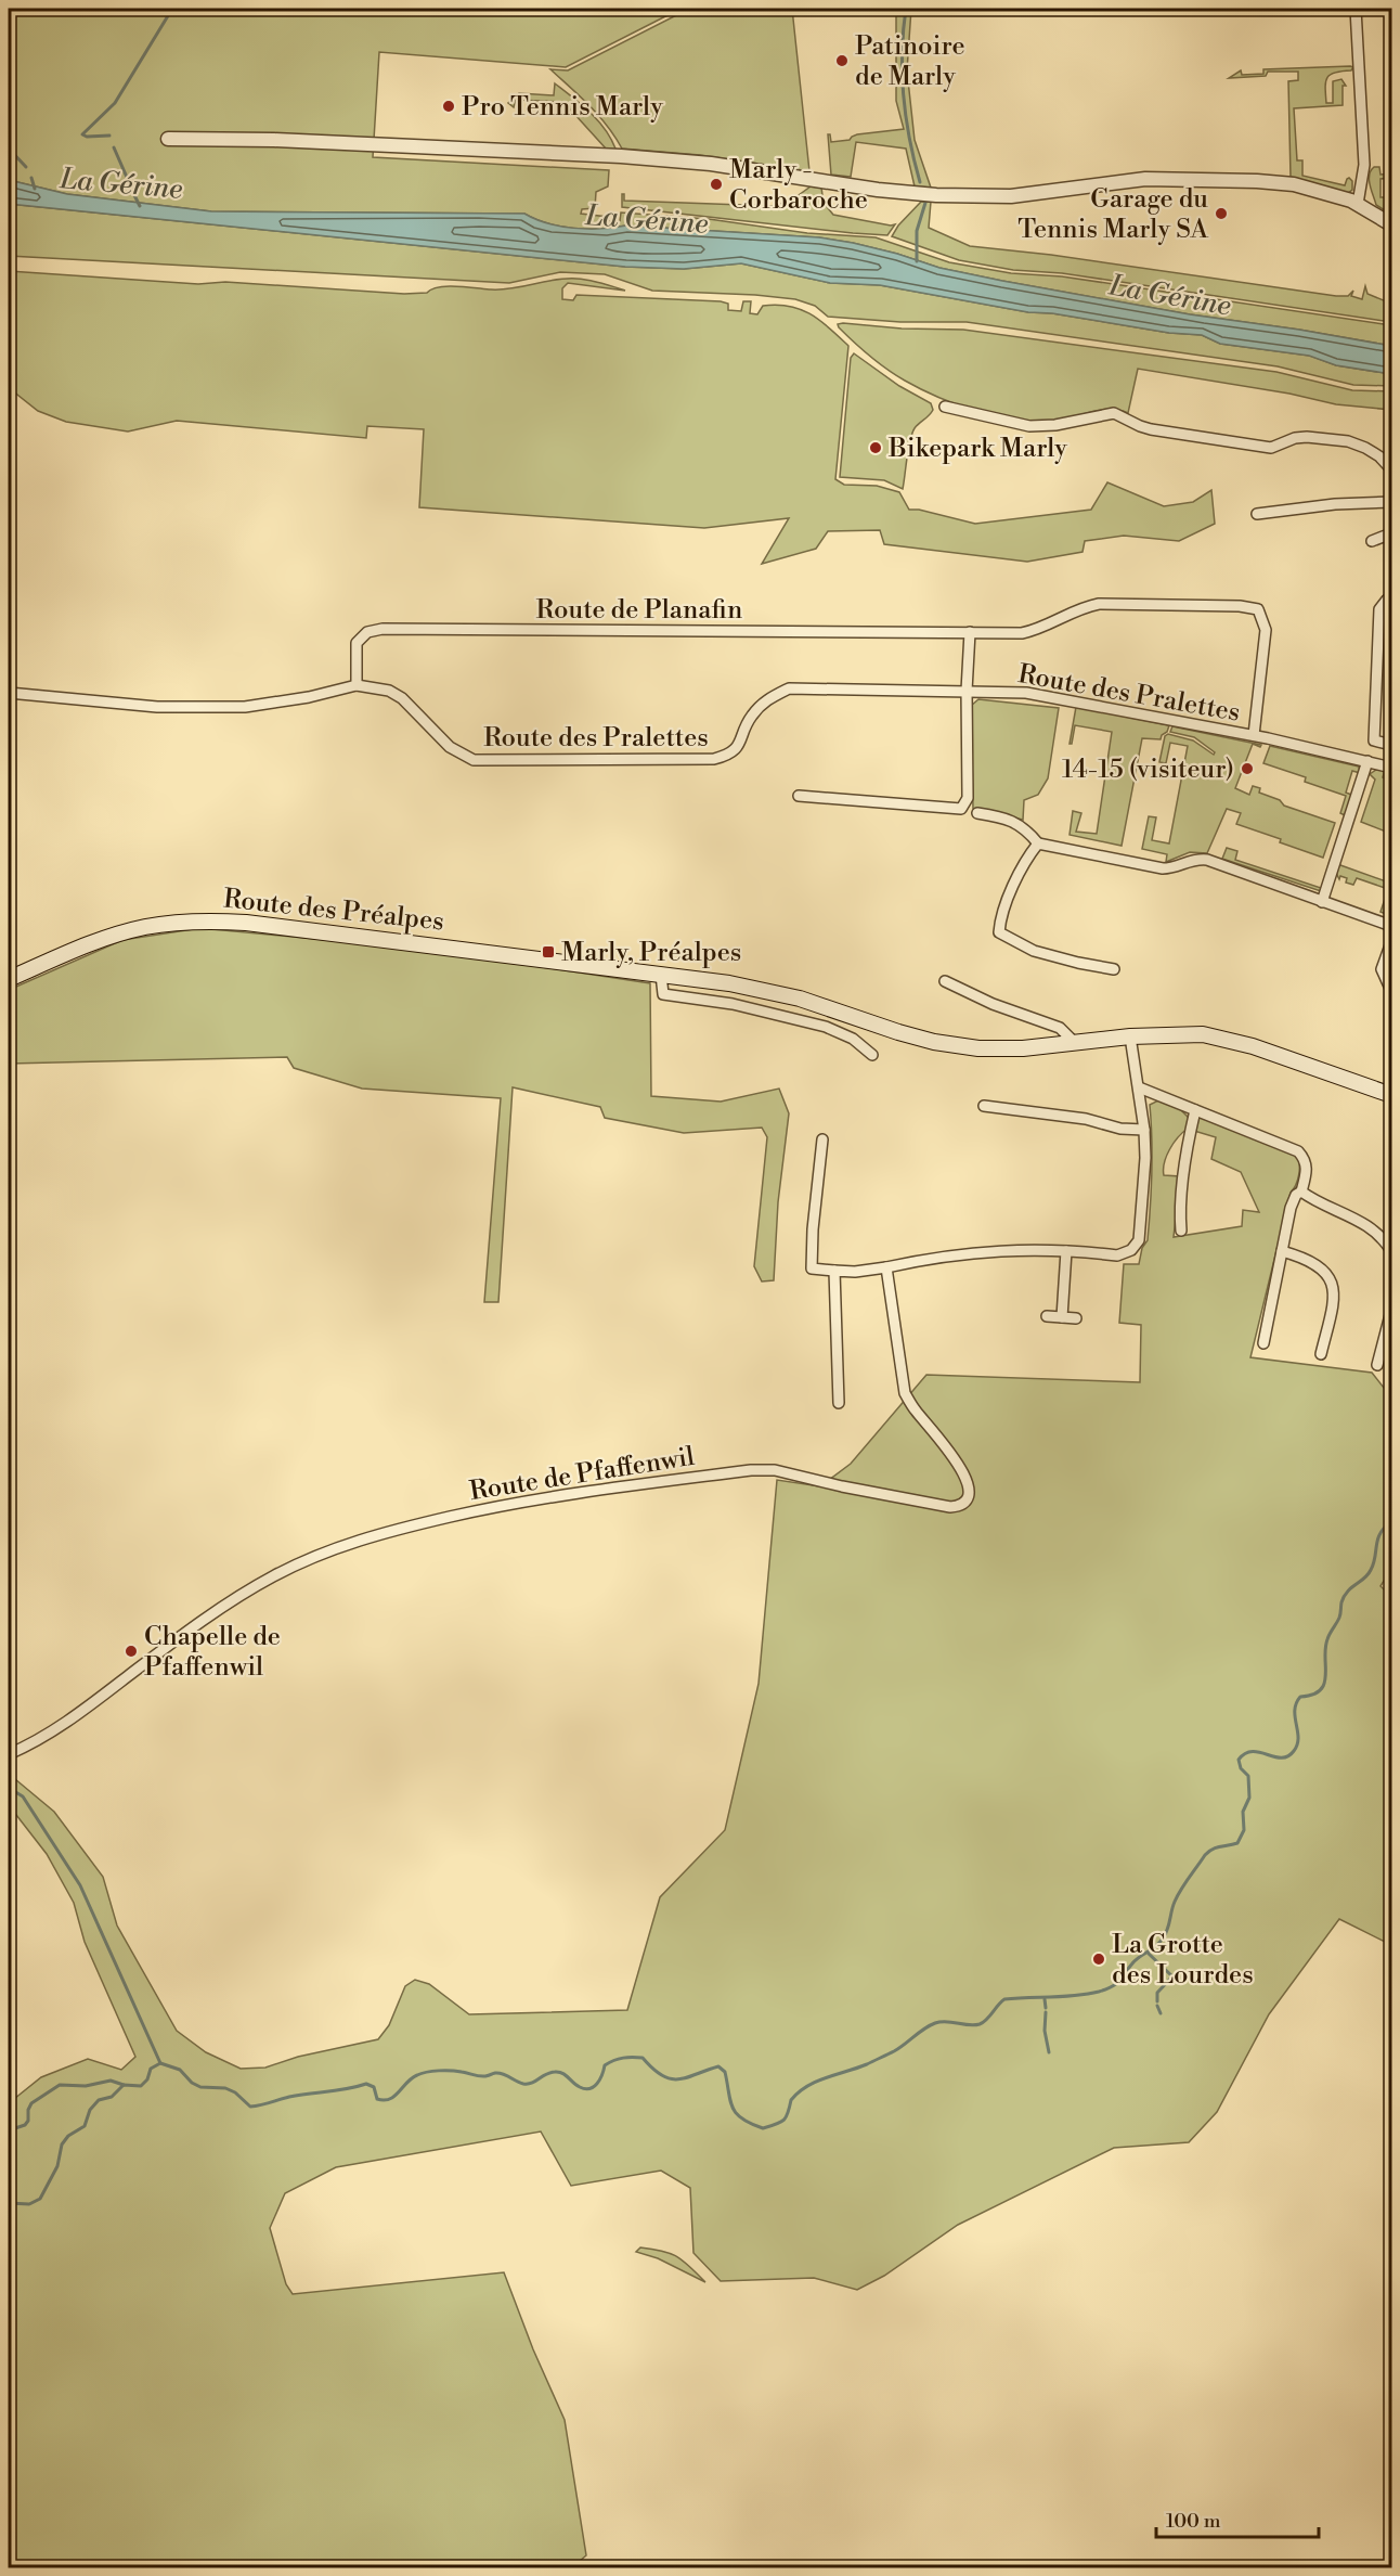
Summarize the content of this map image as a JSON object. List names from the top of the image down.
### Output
{
  "streets": {
    "main road": ["Route des Préalpes"],
    "street": ["Route de Planafin", "Route des Pralettes", "Route de Pfaffenwil"]
  },
  "crossings": [
    ["Route de Planafin", "Route des Pralettes"]
  ],
  "water": ["La Gérine"],
  "places": {
    "other": [
      "Patinoire de Marly",
      "Pro Tennis Marly",
      "Marly - Corbaroche",
      "Garage du Tennis Marly SA",
      "Bikepark Marly",
      "14-15 (visiteur)",
      "Chapelle de Pfaffenwil",
      "La Grotte des Lourdes"
    ],
    "transit": ["Marly, Préalpes"]
  },
  "scale_bar": "100 m"
}
